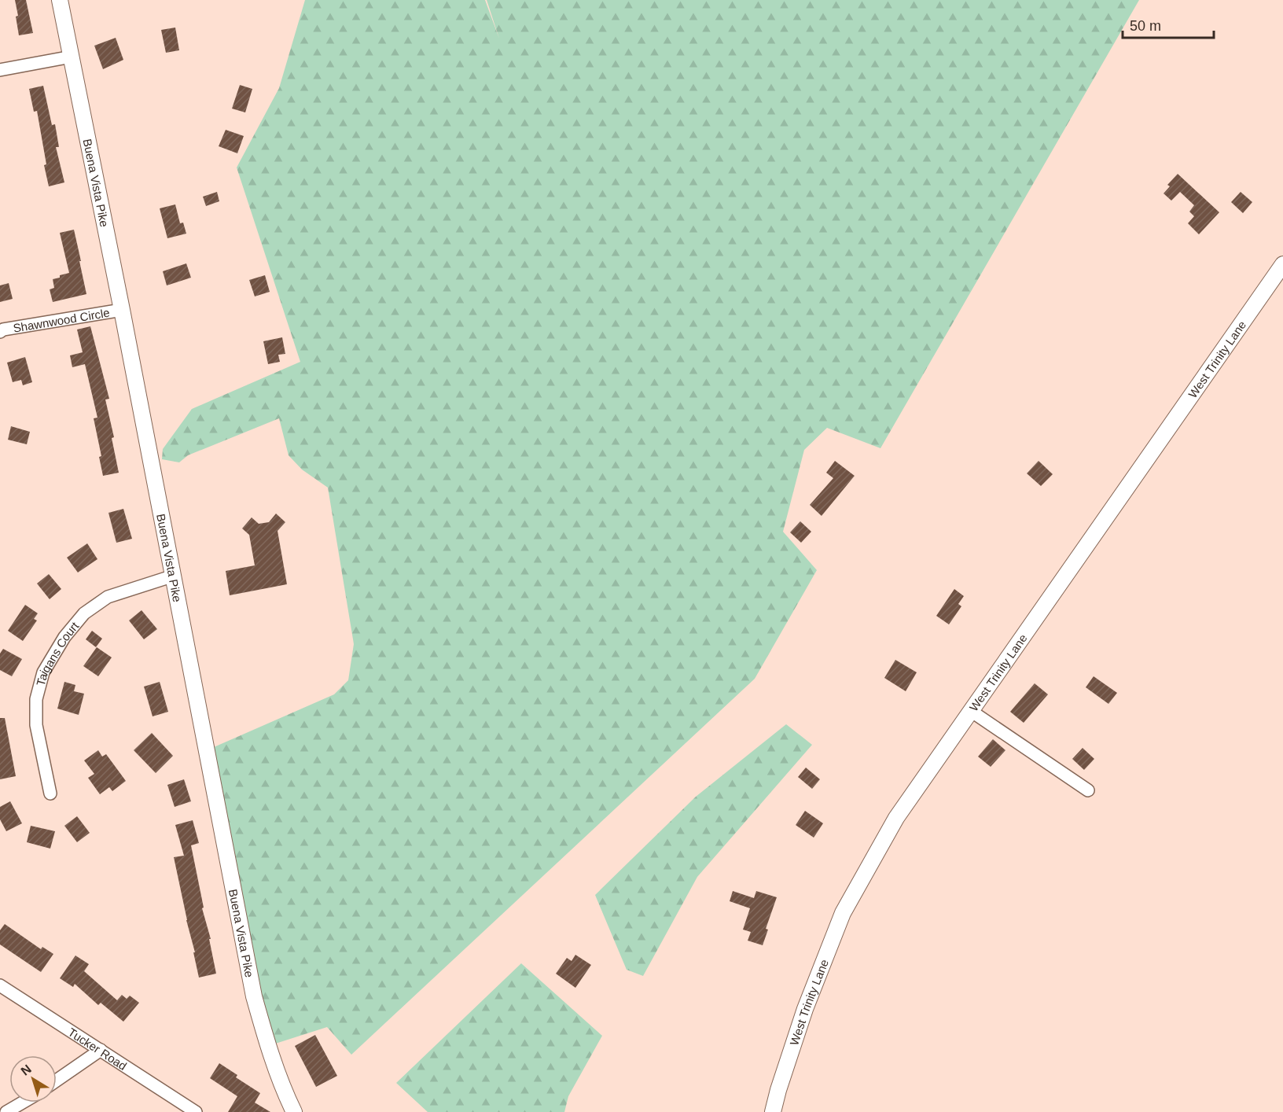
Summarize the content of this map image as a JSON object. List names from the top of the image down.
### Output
{
  "streets": {
    "main road": ["Buena Vista Pike", "West Trinity Lane"],
    "street": ["Shawnwood Circle", "Taigans Court", "Tucker Road"]
  },
  "crossings": [
    ["Buena Vista Pike", "Shawnwood Circle"],
    ["Buena Vista Pike", "Taigans Court"]
  ],
  "scale_bar": "50 m",
  "north": "top left"
}
